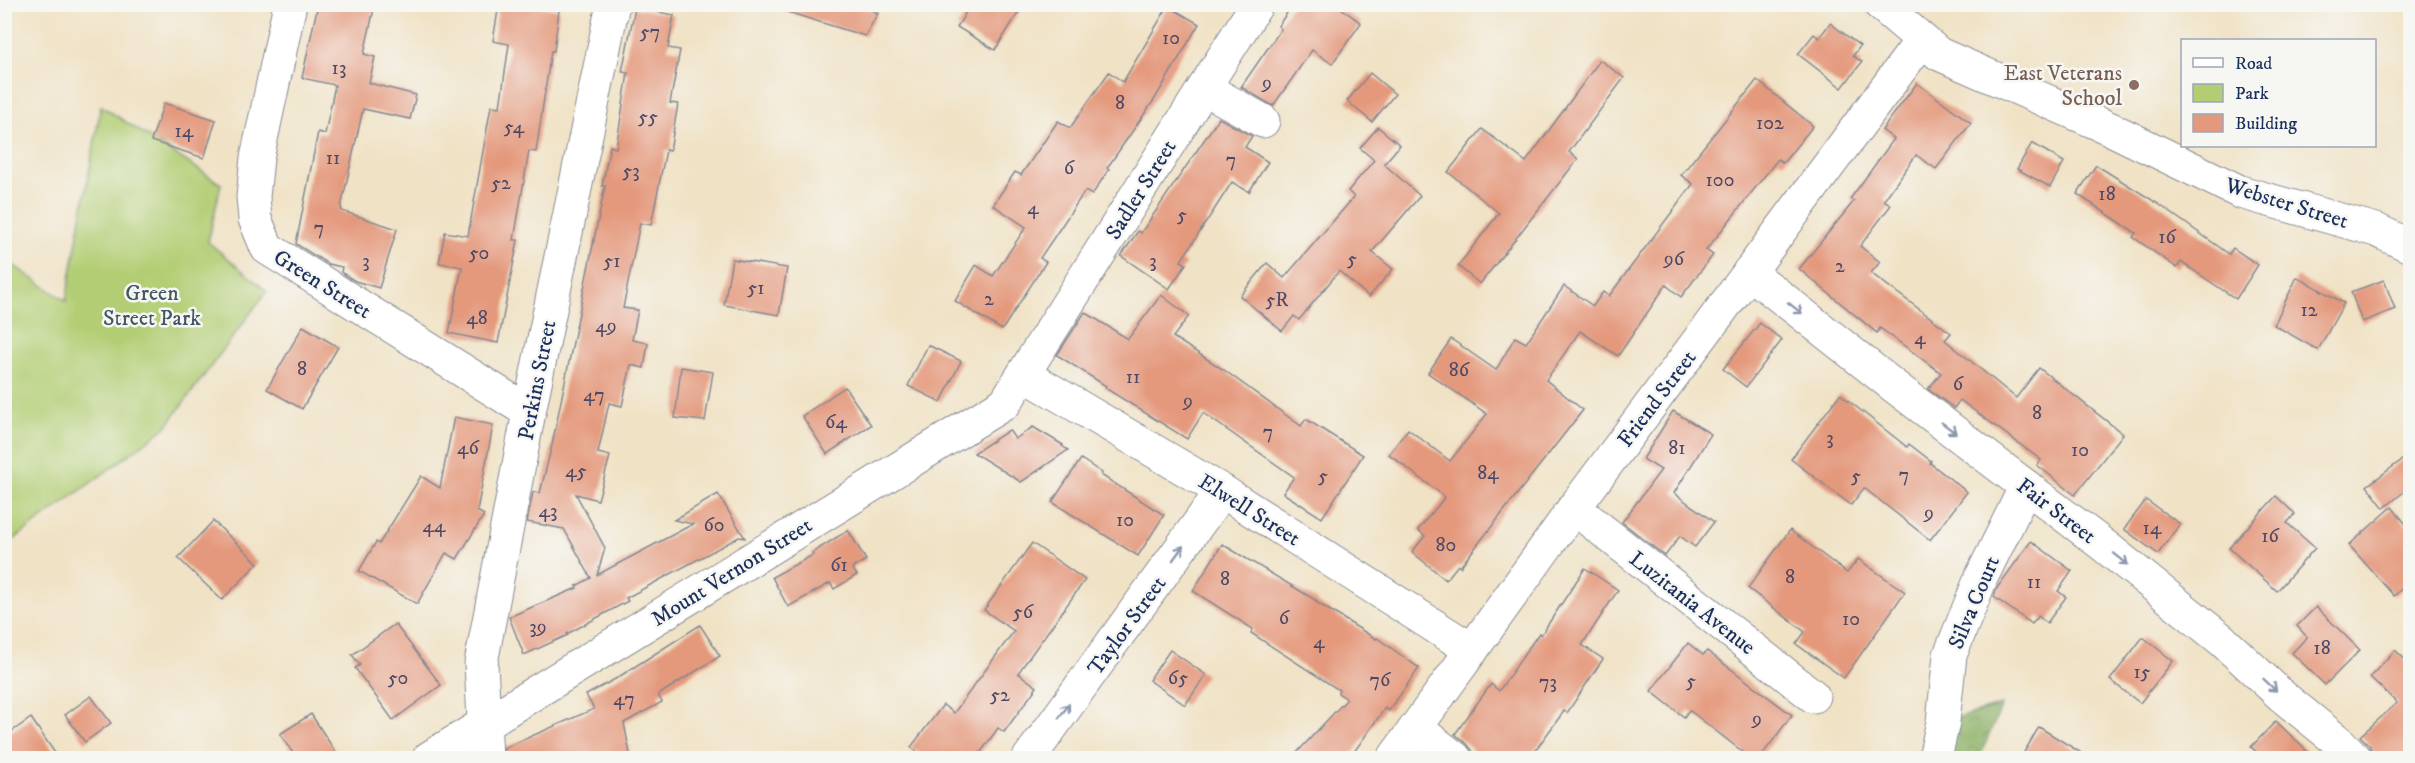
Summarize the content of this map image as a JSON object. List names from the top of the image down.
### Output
{
  "streets": {
    "street": [
      "Sadler Street",
      "Webster Street",
      "Green Street",
      "Perkins Street",
      "Friend Street",
      "Elwell Street",
      "Fair Street",
      "Mount Vernon Street",
      "Luzitania Avenue",
      "Silva Court",
      "Taylor Street"
    ]
  },
  "crossings": [
    ["Sadler Street", "Elwell Street"],
    ["Sadler Street", "Mount Vernon Street"],
    ["Webster Street", "Friend Street"],
    ["Green Street", "Perkins Street"],
    ["Perkins Street", "Mount Vernon Street"],
    ["Friend Street", "Elwell Street"],
    ["Friend Street", "Fair Street"],
    ["Friend Street", "Luzitania Avenue"],
    ["Elwell Street", "Mount Vernon Street"],
    ["Elwell Street", "Taylor Street"],
    ["Fair Street", "Silva Court"]
  ],
  "one_way": ["Fair Street", "Taylor Street"],
  "parks": ["Green Street Park"],
  "places": ["East Veterans School"],
  "house_numbers": [
    "57",
    "10",
    "13",
    "9",
    "8",
    "55",
    "102",
    "54",
    "14",
    "11",
    "7",
    "6",
    "53",
    "100",
    "52",
    "18",
    "4",
    "5",
    "7",
    "16",
    "50",
    "5",
    "96",
    "3",
    "51",
    "3",
    "2",
    "51",
    "2",
    "5R",
    "12",
    "48",
    "49",
    "4",
    "8",
    "86",
    "11",
    "6",
    "47",
    "9",
    "8",
    "64",
    "7",
    "3",
    "46",
    "81",
    "10",
    "45",
    "84",
    "7",
    "5",
    "5",
    "43",
    "9",
    "10",
    "60",
    "44",
    "14",
    "16",
    "80",
    "61",
    "8",
    "8",
    "11",
    "56",
    "6",
    "10",
    "39",
    "4",
    "18",
    "15",
    "50",
    "65",
    "76",
    "5",
    "73",
    "52",
    "47",
    "9"
  ],
  "legend": ["Road", "Park", "Building"]
}
